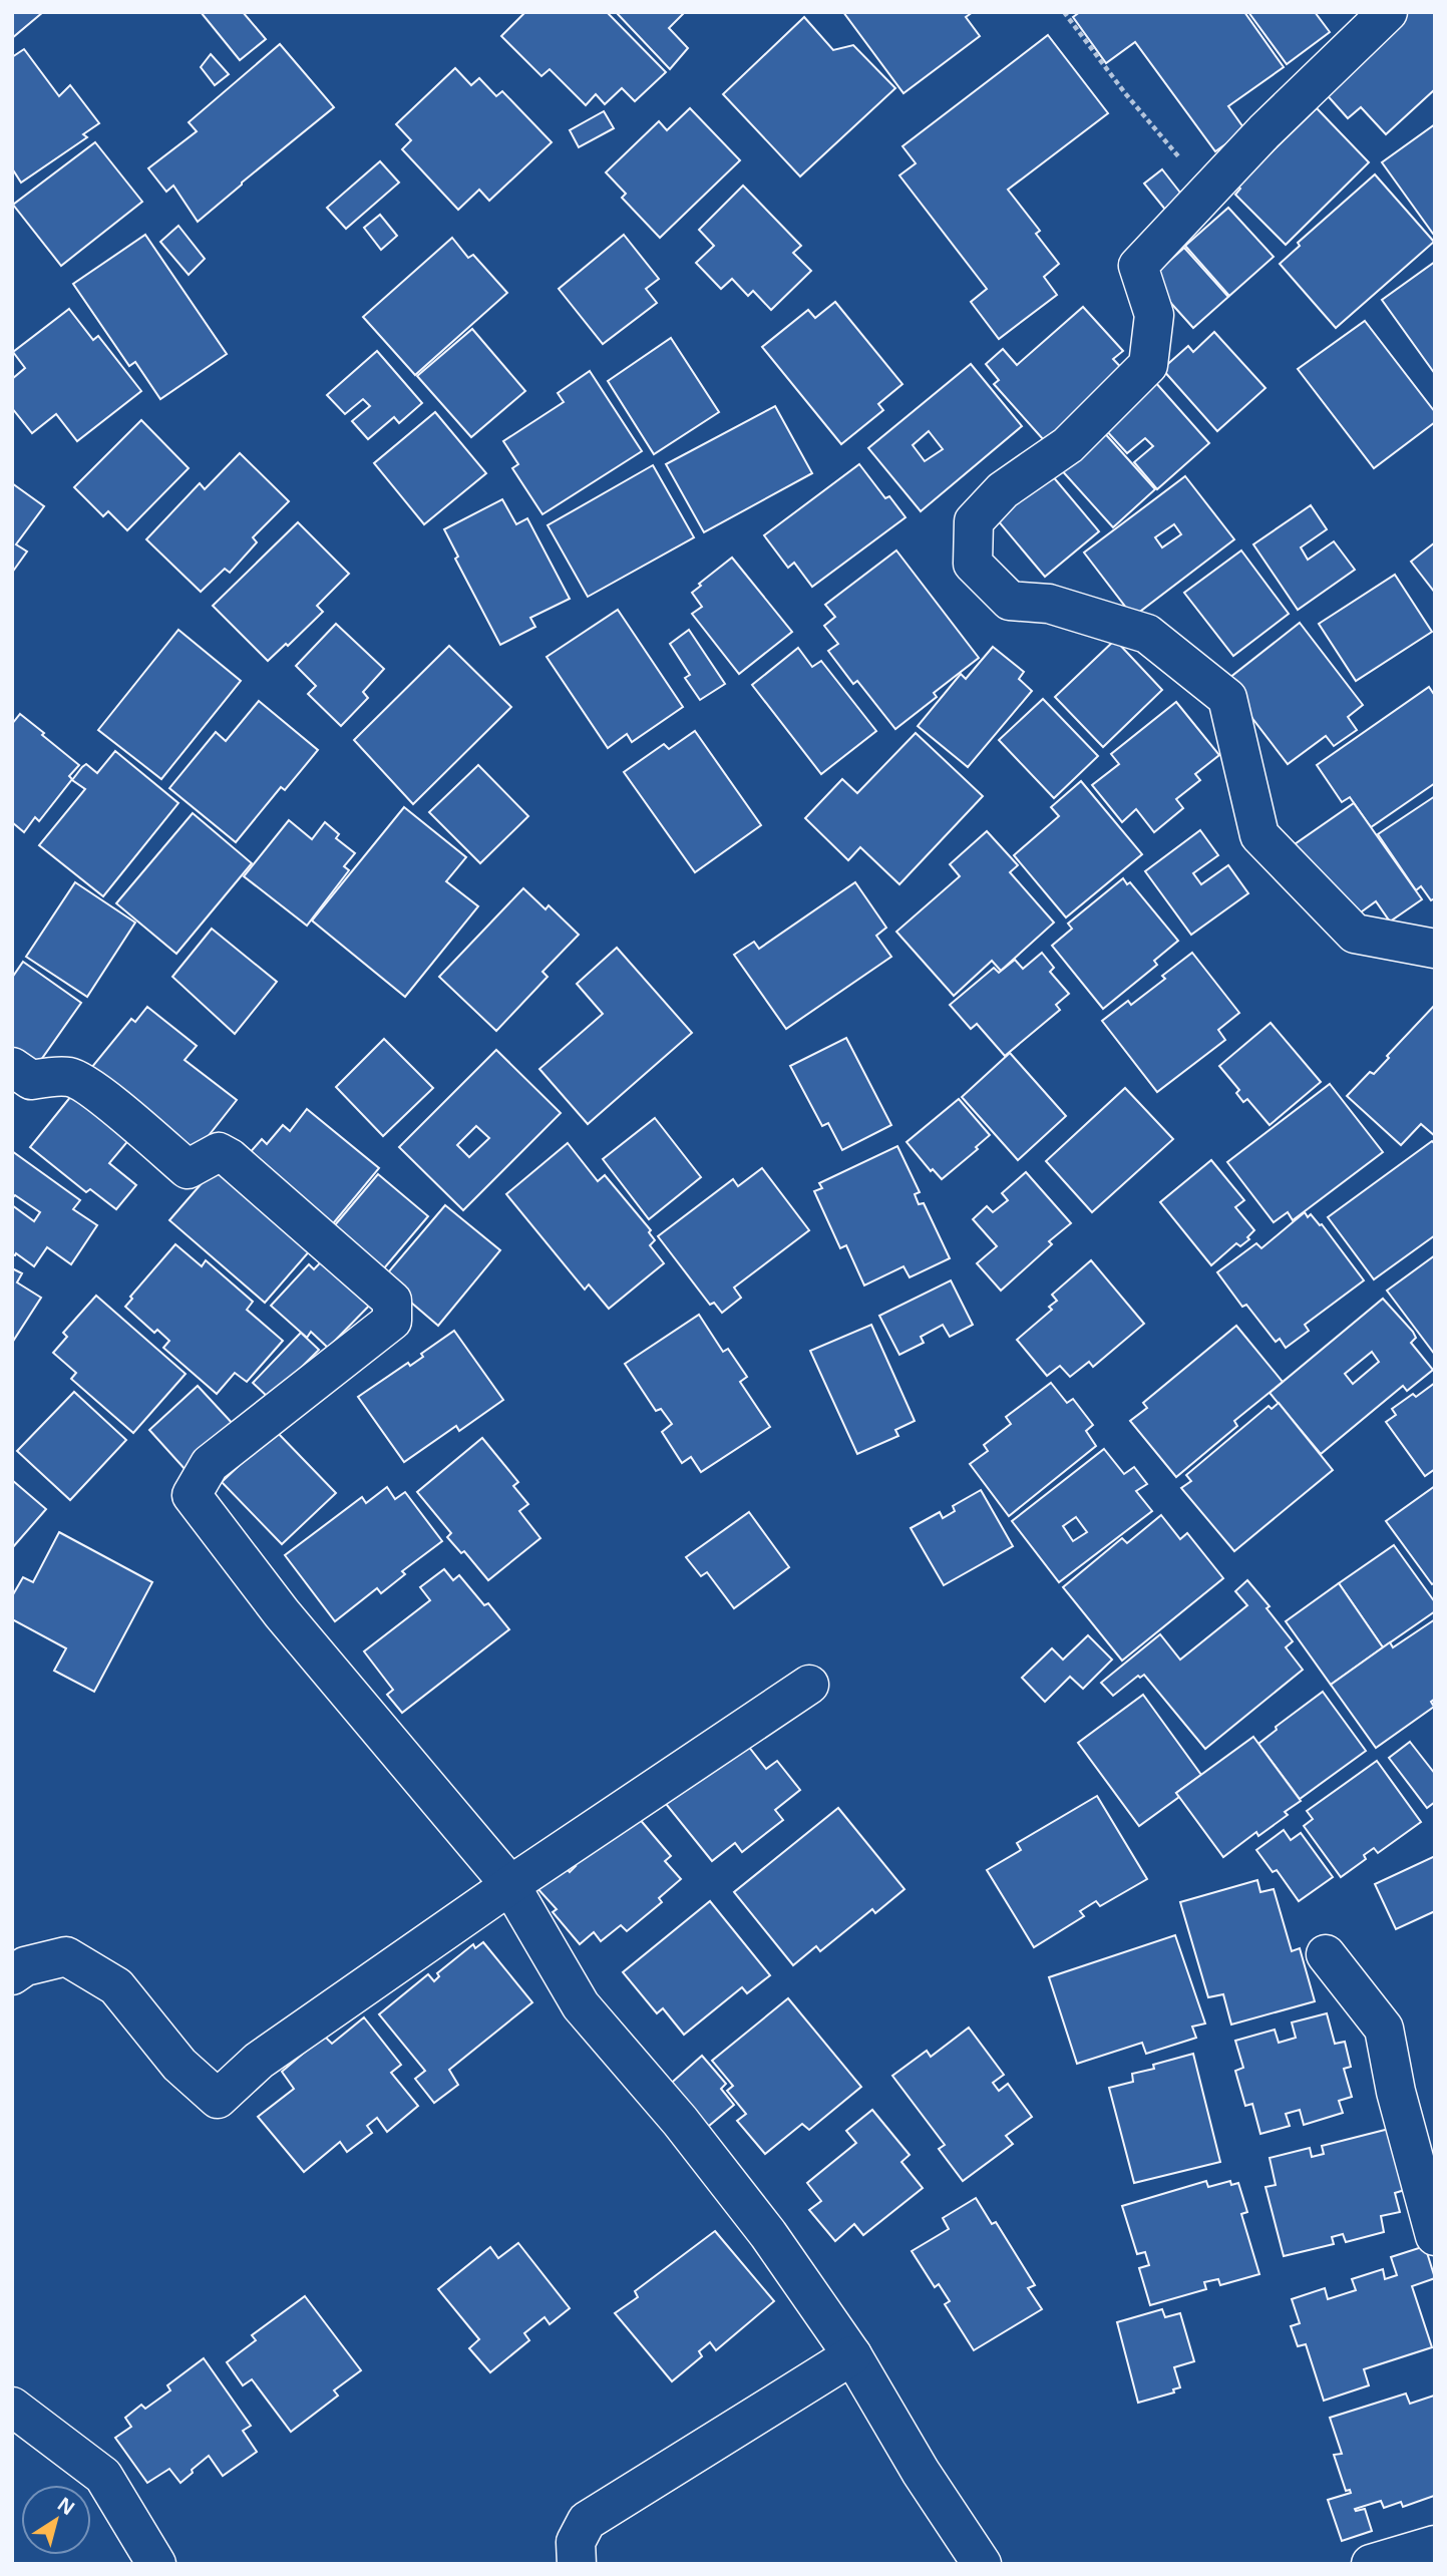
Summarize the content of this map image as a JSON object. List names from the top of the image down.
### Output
{
  "north": "top right"
}
